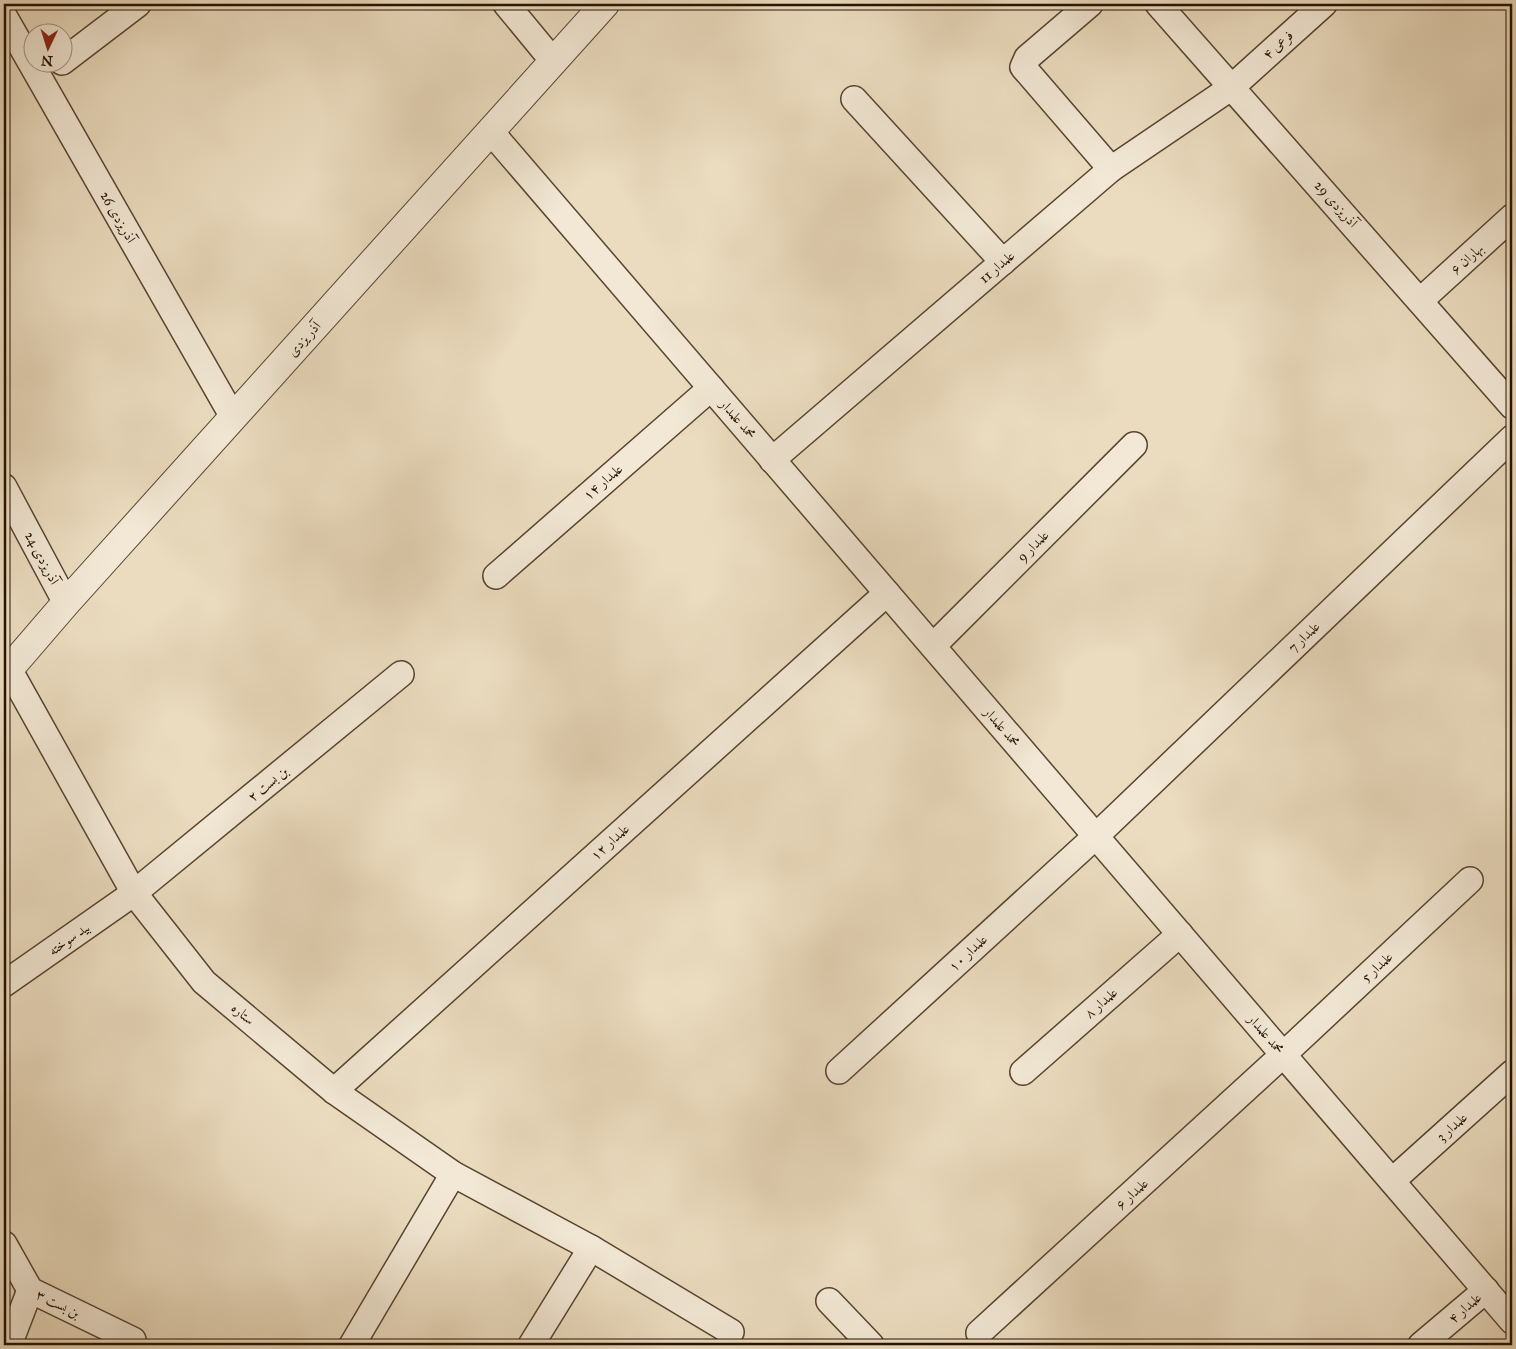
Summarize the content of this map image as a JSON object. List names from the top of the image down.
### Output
{
  "streets": {
    "street": [
      "فرعی ۴",
      "آذریزدی 29",
      "آذریزدی 26",
      "بهاران ۶",
      "علمدار 11",
      "آذر یزدی",
      "محمد علمدار",
      "علمدار ۱۴",
      "علمدار 9",
      "آذریزدی 24",
      "علمدار 7",
      "بن بست ۲",
      "علمدار ۱۲",
      "بید سوخته",
      "علمدار ۱۰",
      "علمدار 5",
      "علمدار ۸",
      "ستاره",
      "علمدار 3",
      "علمدار ۶",
      "بن بست ۳",
      "علمدار ۴"
    ]
  },
  "crossings": [
    ["فرعی ۴", "آذریزدی 29"],
    ["فرعی ۴", "علمدار 11"],
    ["آذریزدی 29", "بهاران ۶"],
    ["آذریزدی 29", "علمدار 11"],
    ["آذریزدی 26", "آذر یزدی"],
    ["علمدار 11", "محمد علمدار"],
    ["آذر یزدی", "محمد علمدار"],
    ["آذر یزدی", "آذریزدی 24"],
    ["آذر یزدی", "ستاره"],
    ["محمد علمدار", "علمدار ۱۴"],
    ["محمد علمدار", "علمدار 9"],
    ["محمد علمدار", "علمدار 7"],
    ["محمد علمدار", "علمدار ۱۲"],
    ["محمد علمدار", "علمدار ۱۰"],
    ["محمد علمدار", "علمدار 5"],
    ["محمد علمدار", "علمدار ۸"],
    ["محمد علمدار", "علمدار 3"],
    ["محمد علمدار", "علمدار ۶"],
    ["محمد علمدار", "علمدار ۴"],
    ["علمدار 7", "علمدار ۱۰"],
    ["بن بست ۲", "بید سوخته"],
    ["بن بست ۲", "ستاره"],
    ["علمدار ۱۲", "ستاره"],
    ["بید سوخته", "ستاره"],
    ["علمدار 5", "علمدار ۶"]
  ],
  "north": "bottom"
}
